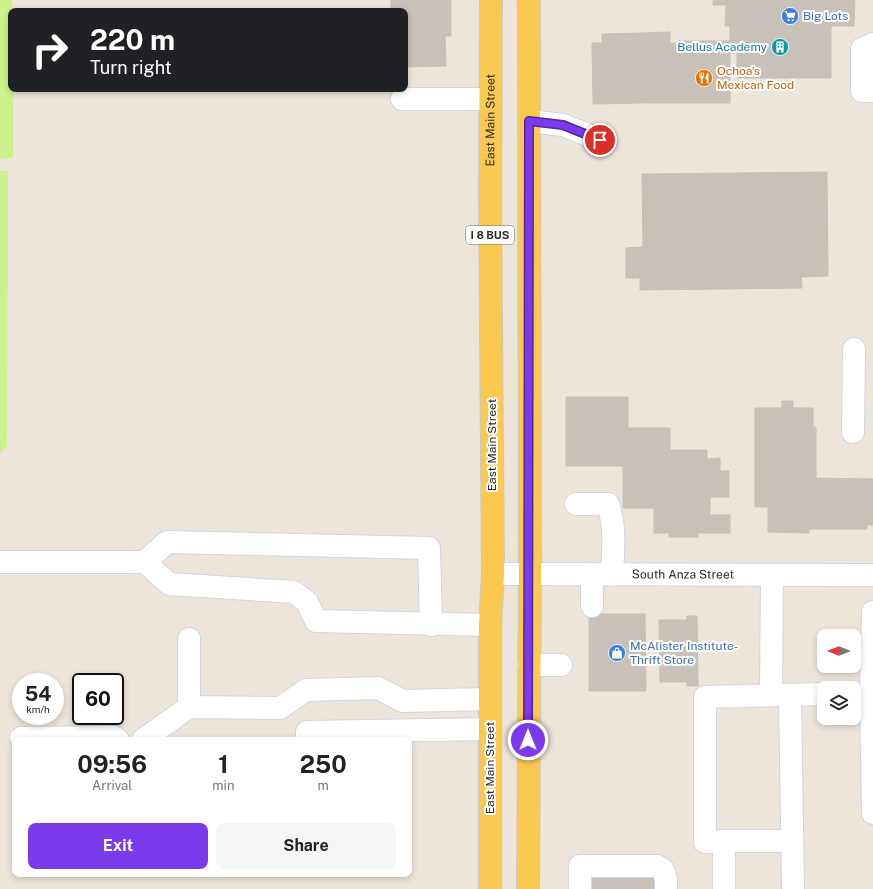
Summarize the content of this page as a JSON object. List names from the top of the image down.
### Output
{
  "streets": {
    "main road": ["East Main Street", "I 8 BUS"],
    "street": ["South Anza Street"]
  },
  "crossings": [
    ["East Main Street", "South Anza Street"],
    ["I 8 BUS", "South Anza Street"]
  ],
  "places": {
    "supermarket": ["Big Lots"],
    "building": ["Bellus Academy"],
    "restaurant": ["Ochoa's Mexican Food"],
    "shop": ["McAlister Institute- Thrift Store"]
  },
  "north": "left",
  "page": {
    "turn": ["220 m", "Turn right"],
    "speed": "54 km/h",
    "limit": "60",
    "eta": [
      "09:56",
      "Arrival",
      "1",
      "min",
      "250",
      "m"
    ],
    "buttons": ["Exit", "Share"]
  }
}
